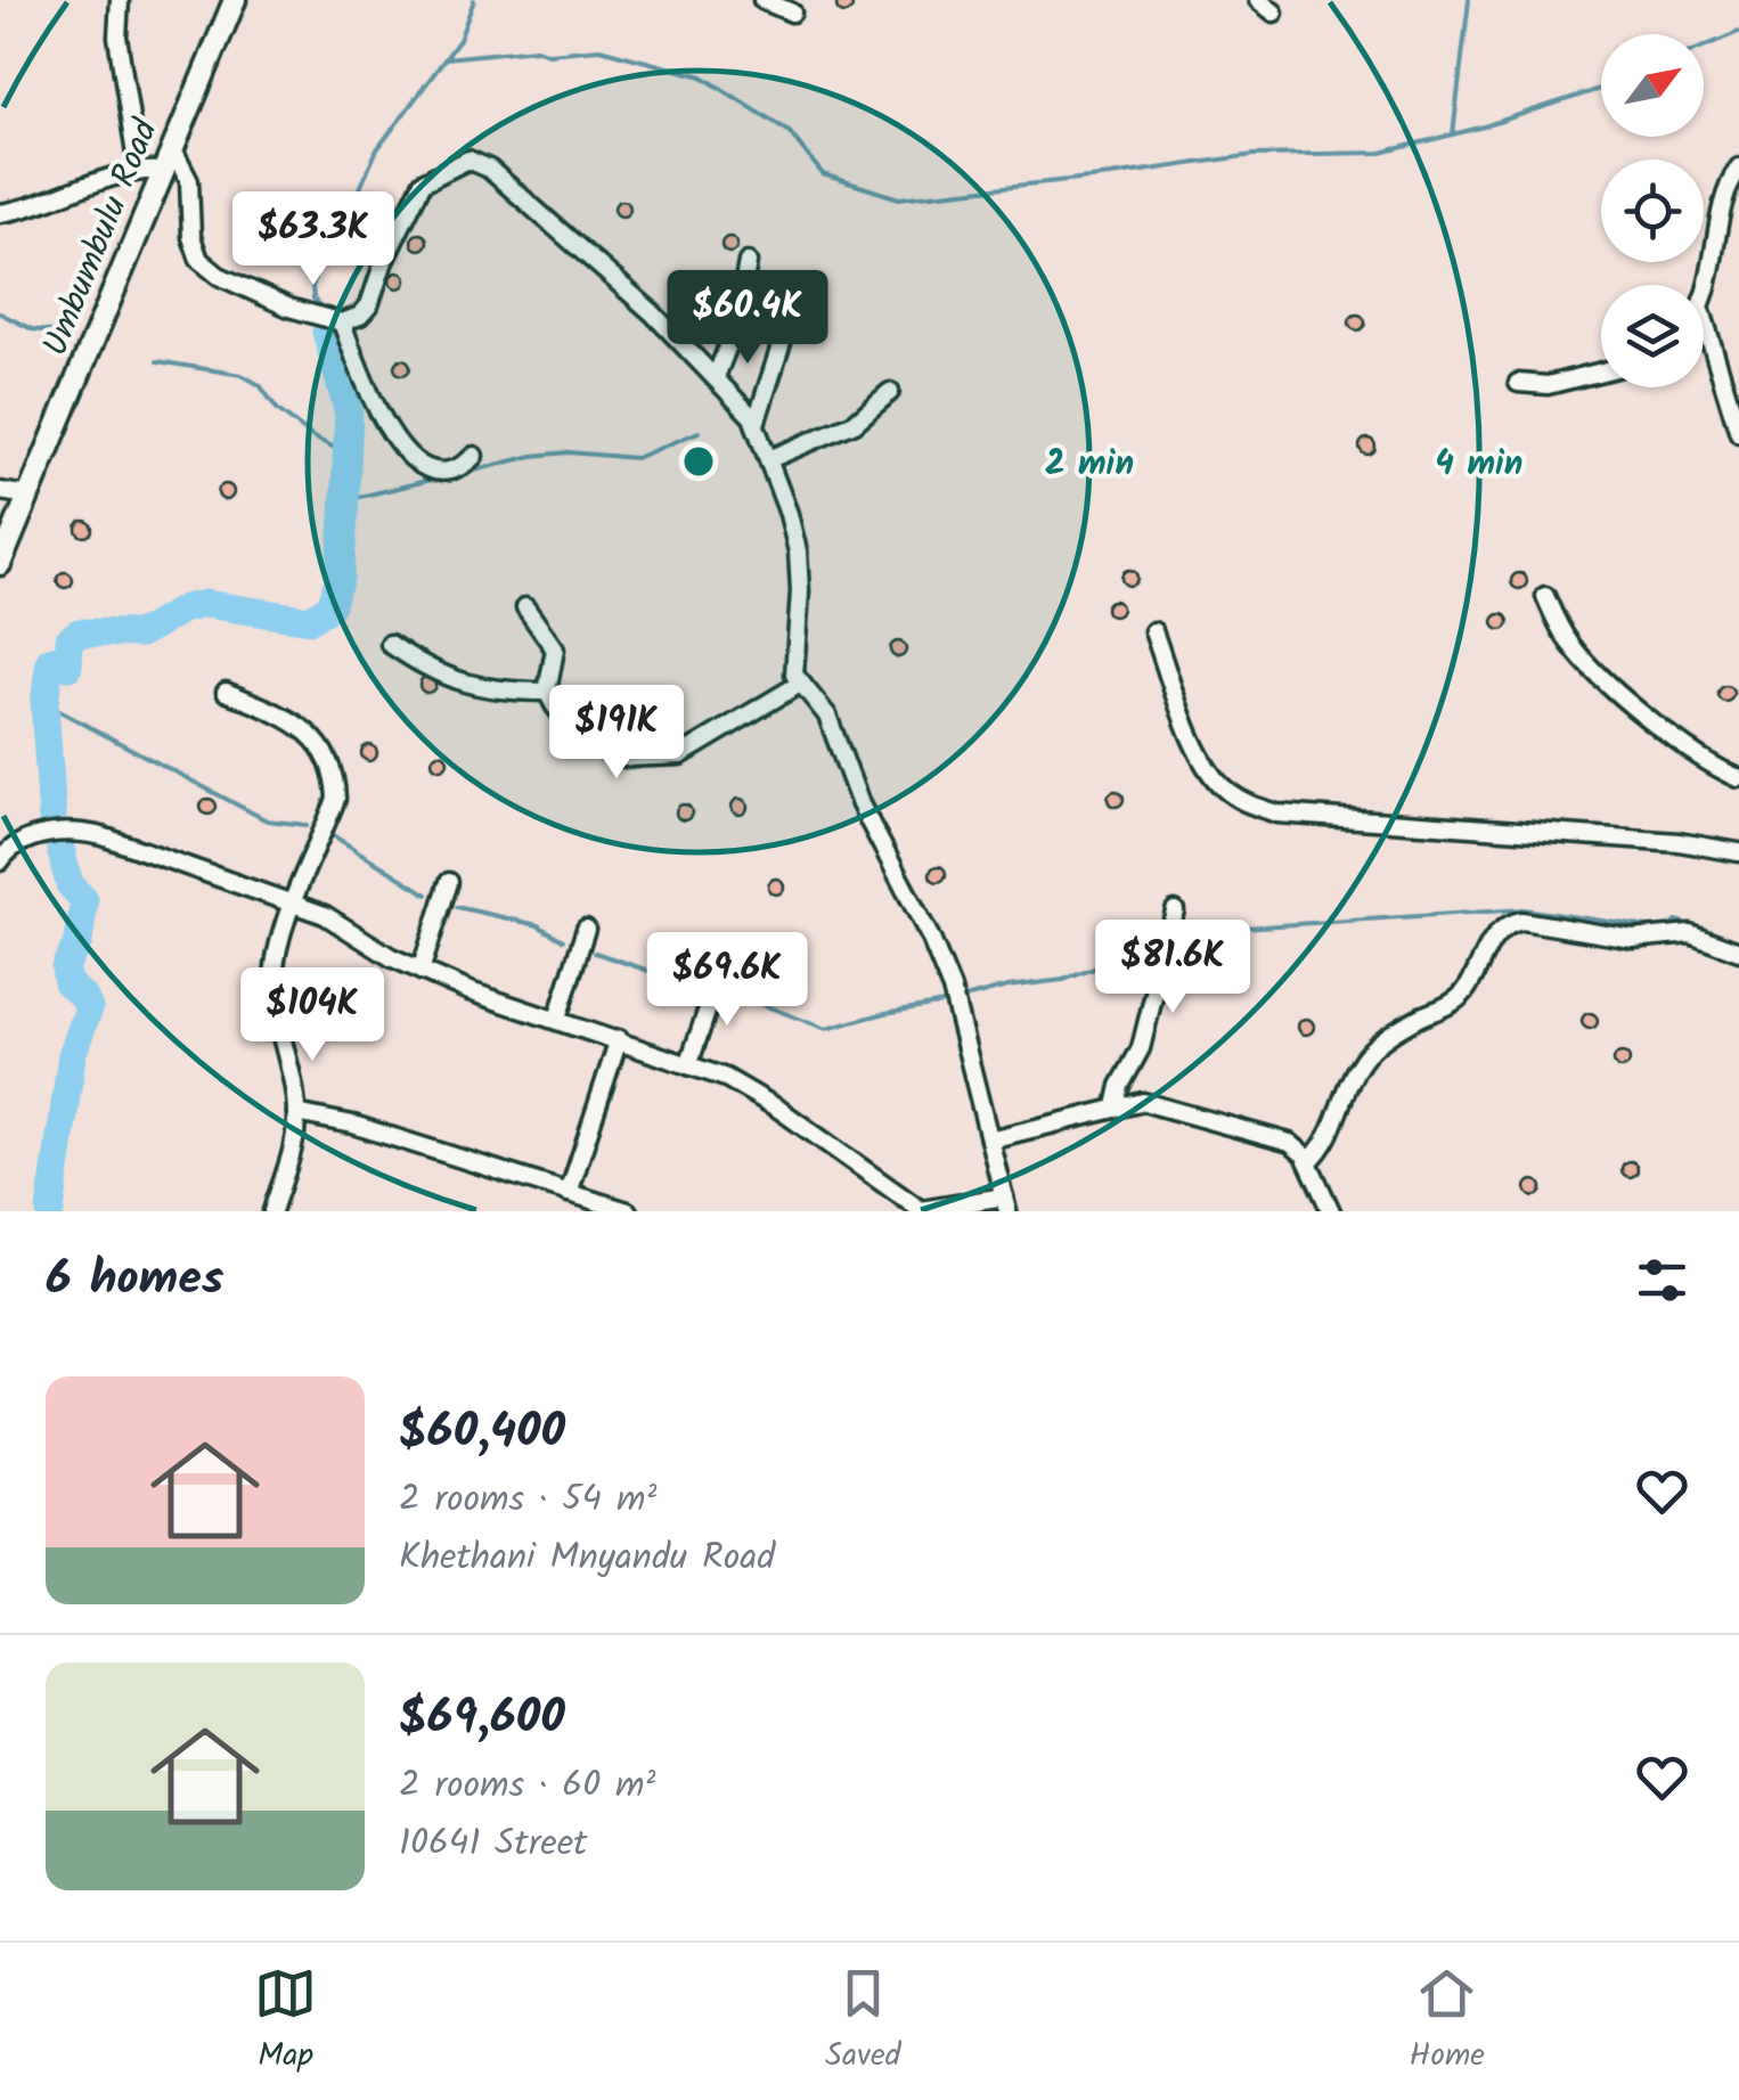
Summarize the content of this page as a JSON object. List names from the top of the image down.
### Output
{
  "streets": {
    "main road": ["Umbumbulu Road"]
  },
  "north": "top right",
  "page": {
    "price": [
      "$63.3K",
      "$60.4K",
      "$191K",
      "$81.6K",
      "$69.6K",
      "$104K"
    ],
    "heading": "6 homes",
    "list": [
      {
        "name": "$60,400",
        "note": "2 rooms · 54 m² · Khethani Mnyandu Road"
      },
      {
        "name": "$69,600",
        "note": "2 rooms · 60 m² · 10641 Street"
      }
    ],
    "tabs": ["Map", "Saved", "Home"]
  },
  "rings": ["2 min", "4 min"]
}
